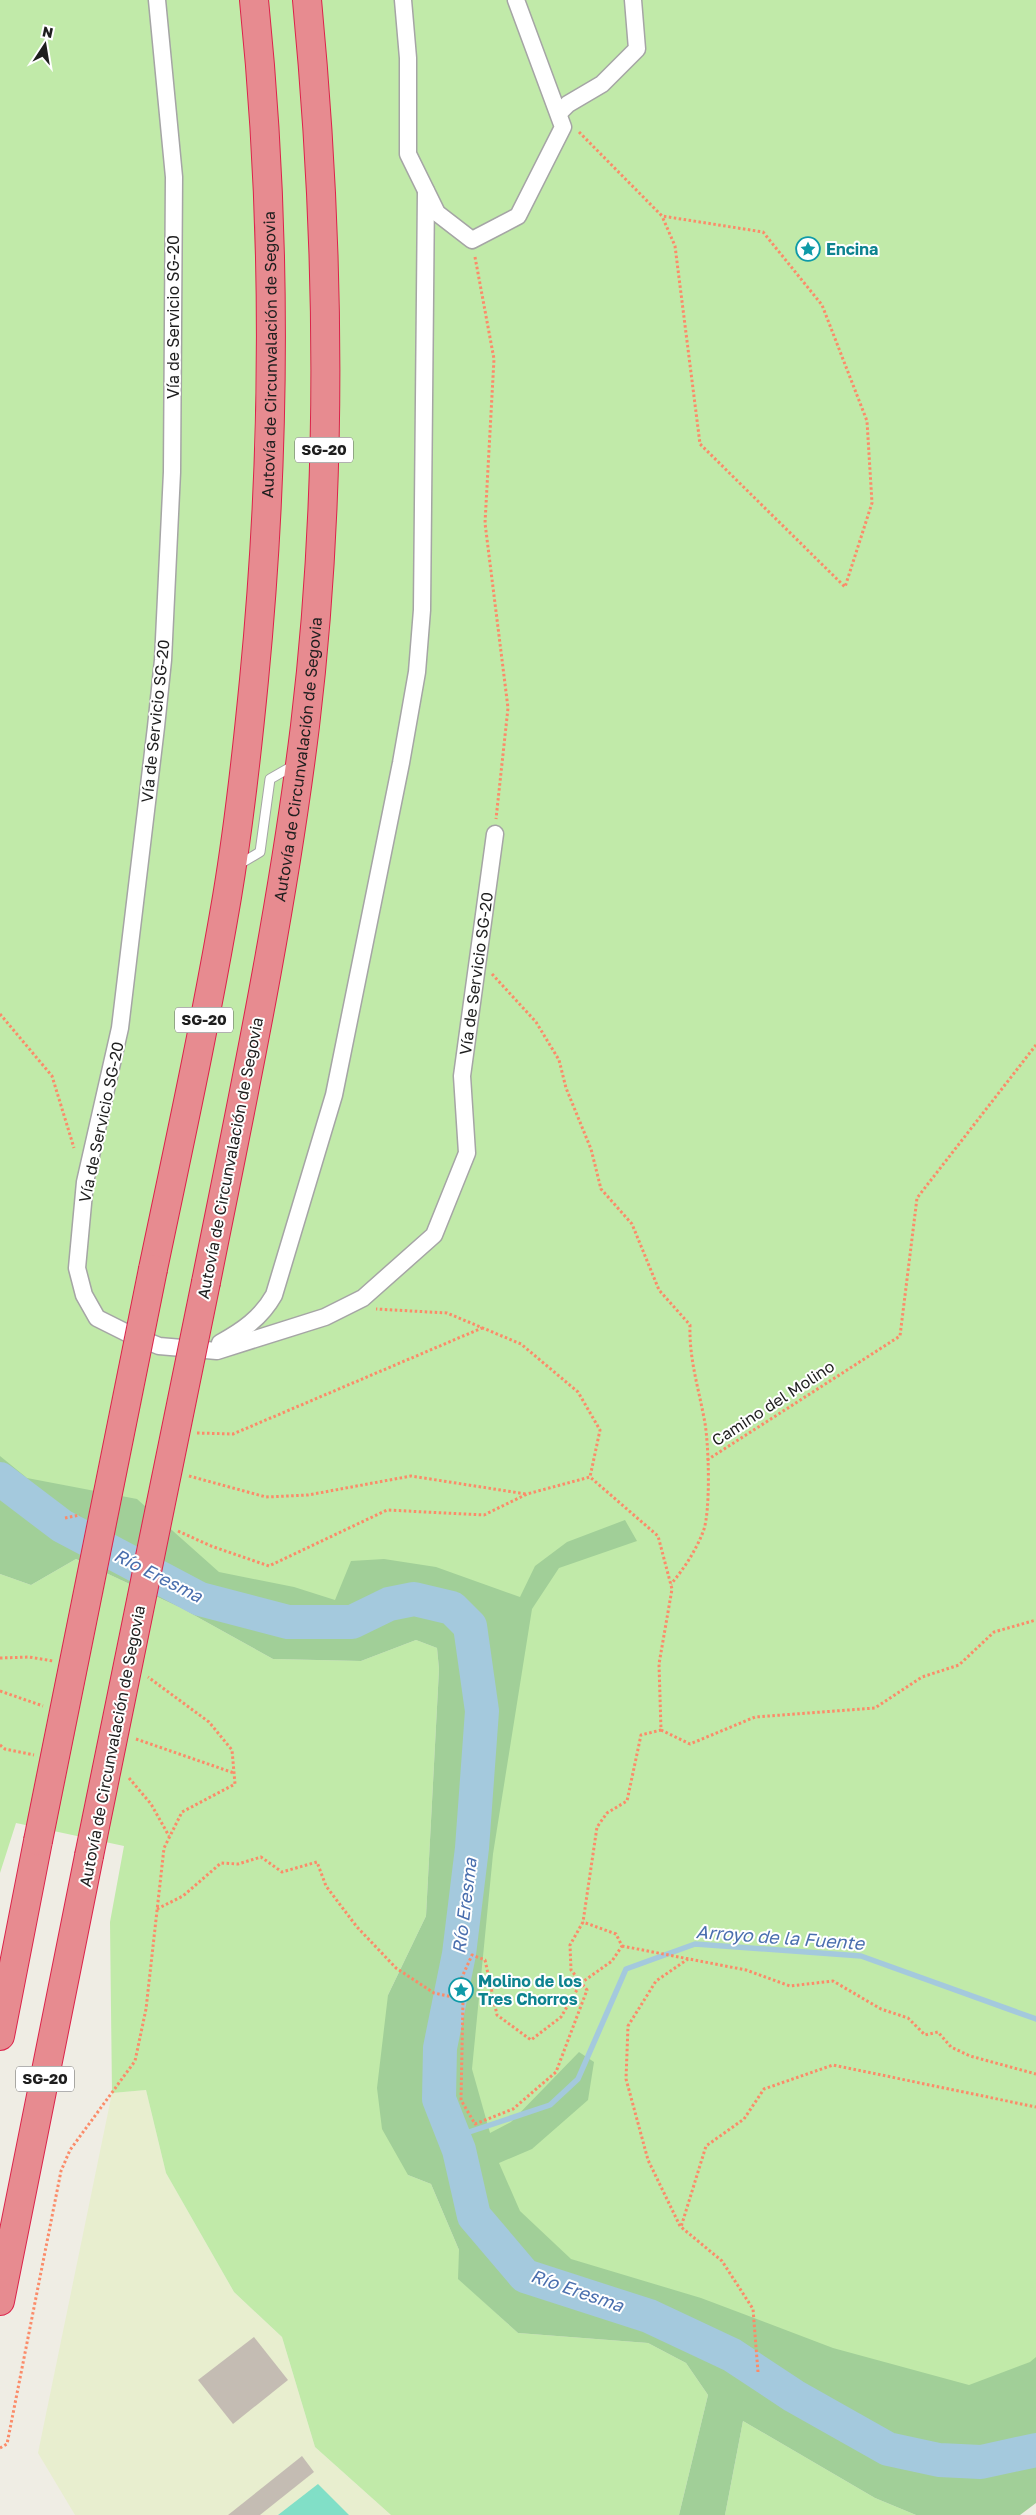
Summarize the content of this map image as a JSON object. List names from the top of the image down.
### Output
{
  "streets": {
    "highway": ["Autovía de Circunvalación de Segovia", "SG-20"],
    "street": ["Vía de Servicio SG-20"],
    "path": ["Camino del Molino"]
  },
  "water": ["Río Eresma", "Arroyo de la Fuente"],
  "places": {
    "place": ["Encina", "Molino de los Tres Chorros"]
  },
  "north": "top"
}
